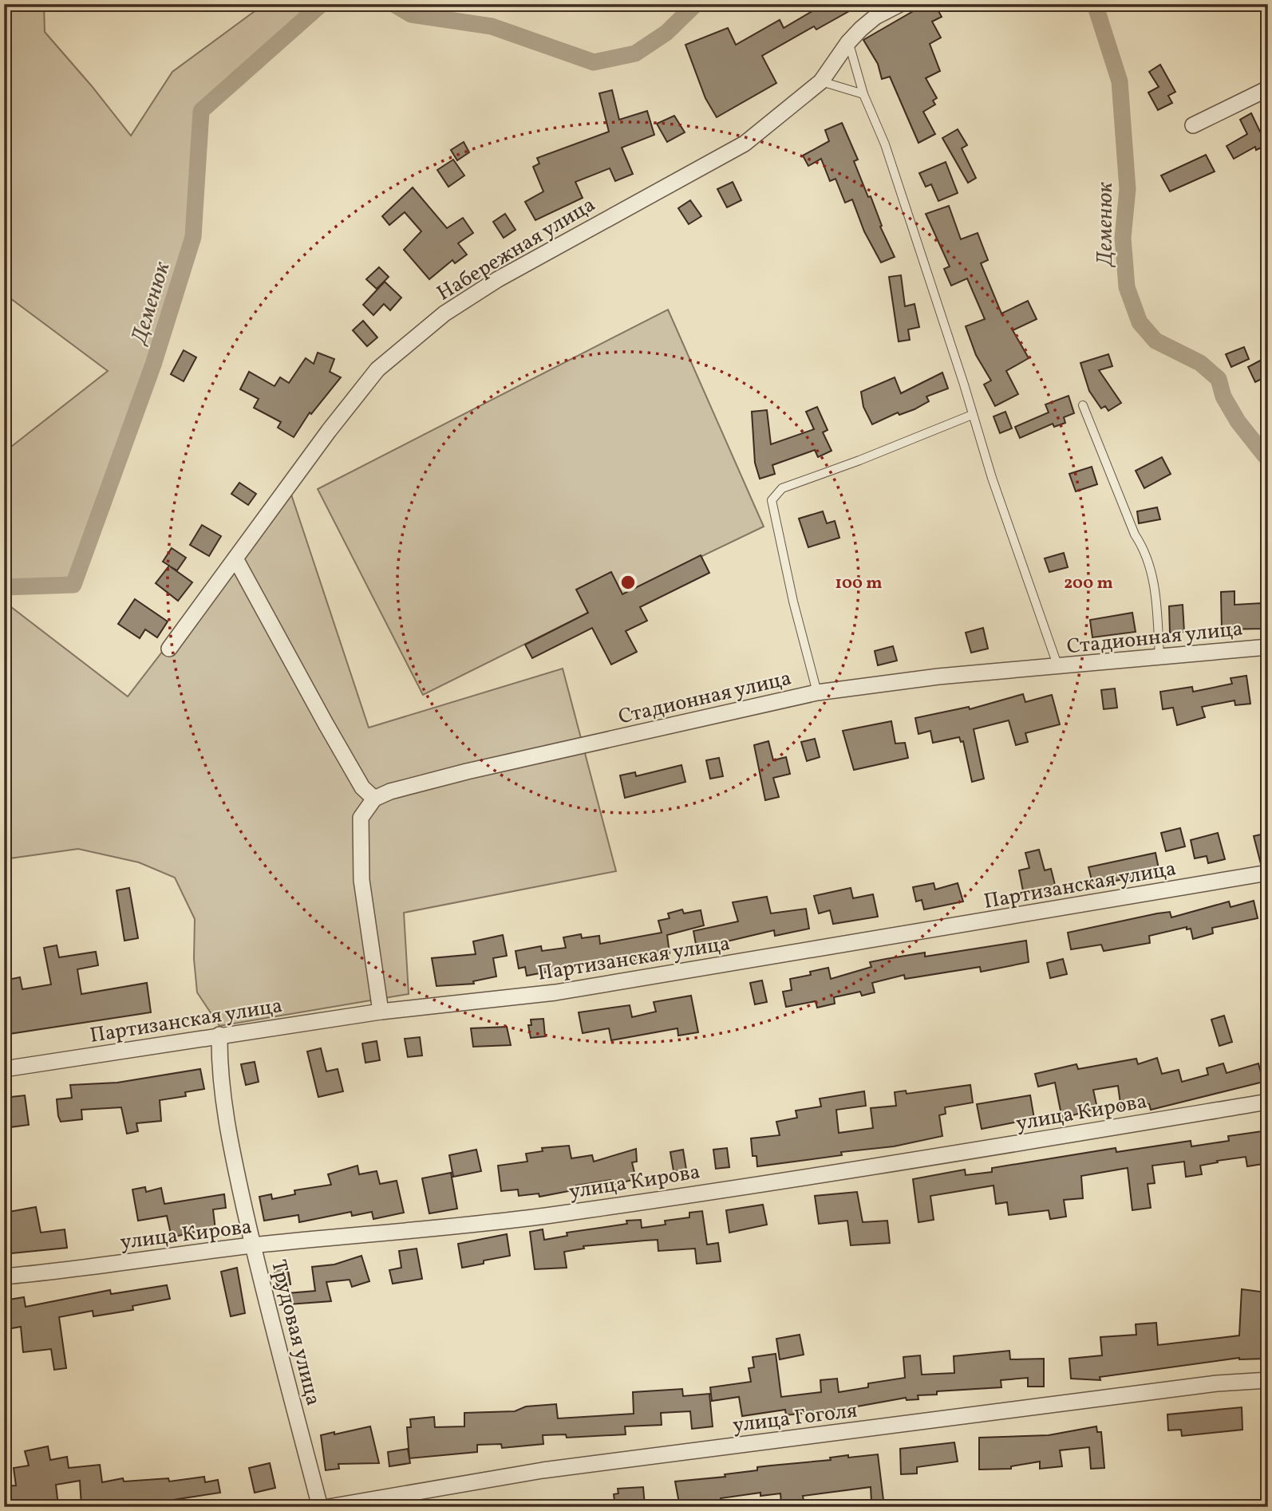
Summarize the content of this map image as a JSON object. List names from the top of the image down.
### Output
{
  "streets": {
    "street": [
      "Набережная улица",
      "Стадионная улица",
      "Партизанская улица",
      "улица Кирова",
      "Трудовая улица",
      "улица Гоголя"
    ]
  },
  "crossings": [
    ["Партизанская улица", "Трудовая улица"],
    ["улица Кирова", "Трудовая улица"]
  ],
  "water": ["Деменюк"],
  "rings": ["100 m", "200 m"]
}
